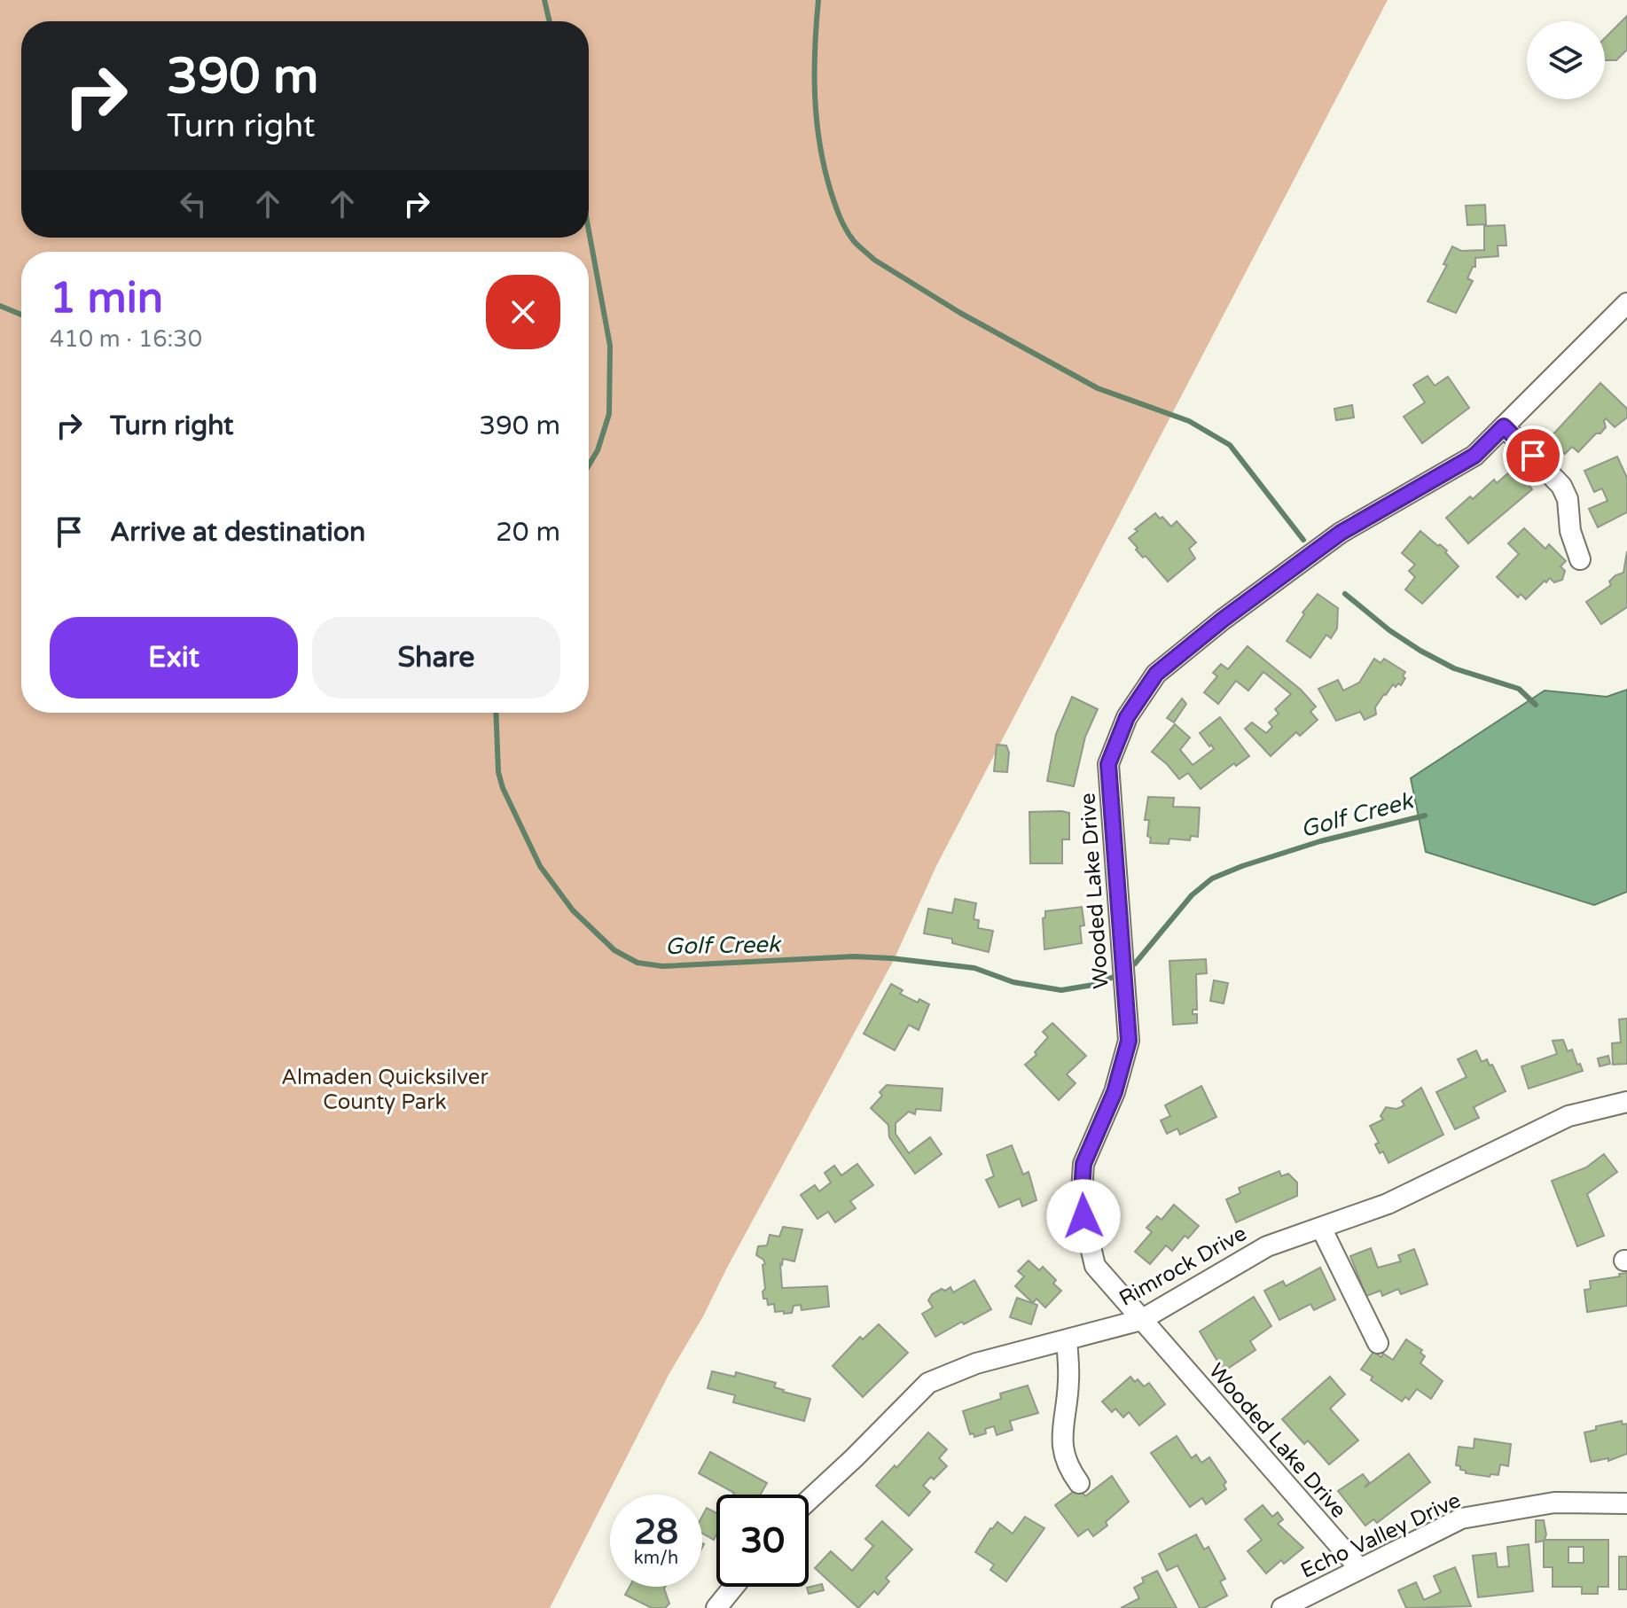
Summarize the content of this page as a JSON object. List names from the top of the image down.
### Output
{
  "streets": {
    "street": ["Wooded Lake Drive", "Rimrock Drive", "Echo Valley Drive"]
  },
  "crossings": [
    ["Wooded Lake Drive", "Rimrock Drive"],
    ["Wooded Lake Drive", "Echo Valley Drive"]
  ],
  "water": ["Golf Creek"],
  "parks": ["Almaden Quicksilver County Park"],
  "page": {
    "turn": ["390 m", "Turn right"],
    "heading": ["1 min", "410 m · 16:30"],
    "list": [
      {
        "name": "Turn right",
        "value": "390 m"
      },
      {
        "name": "Arrive at destination",
        "value": "20 m"
      }
    ],
    "buttons": ["Exit", "Share"],
    "speed": "28 km/h",
    "limit": "30"
  }
}
